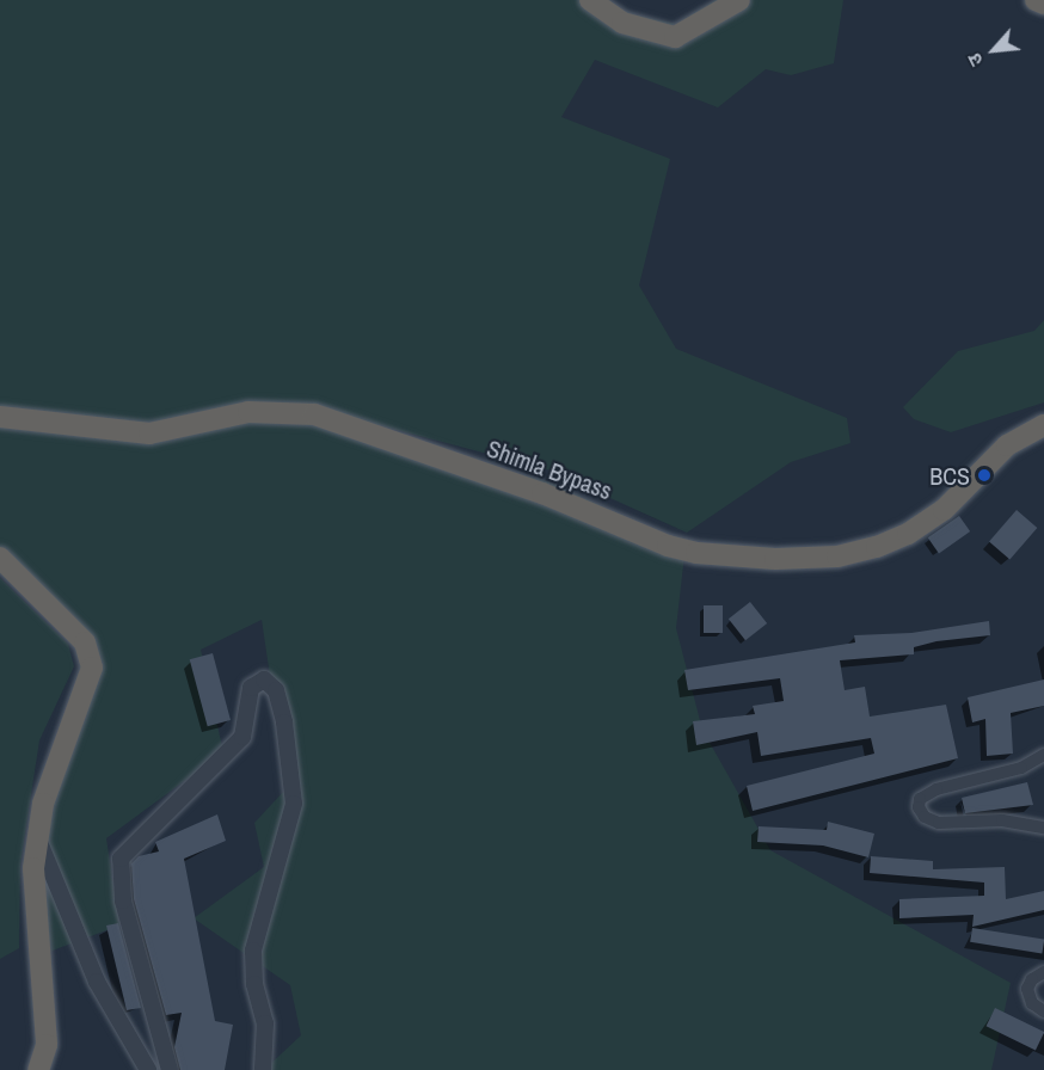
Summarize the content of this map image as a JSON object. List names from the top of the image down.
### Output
{
  "streets": {
    "highway": ["Shimla Bypass"]
  },
  "places": ["BCS"],
  "north": "bottom left"
}
